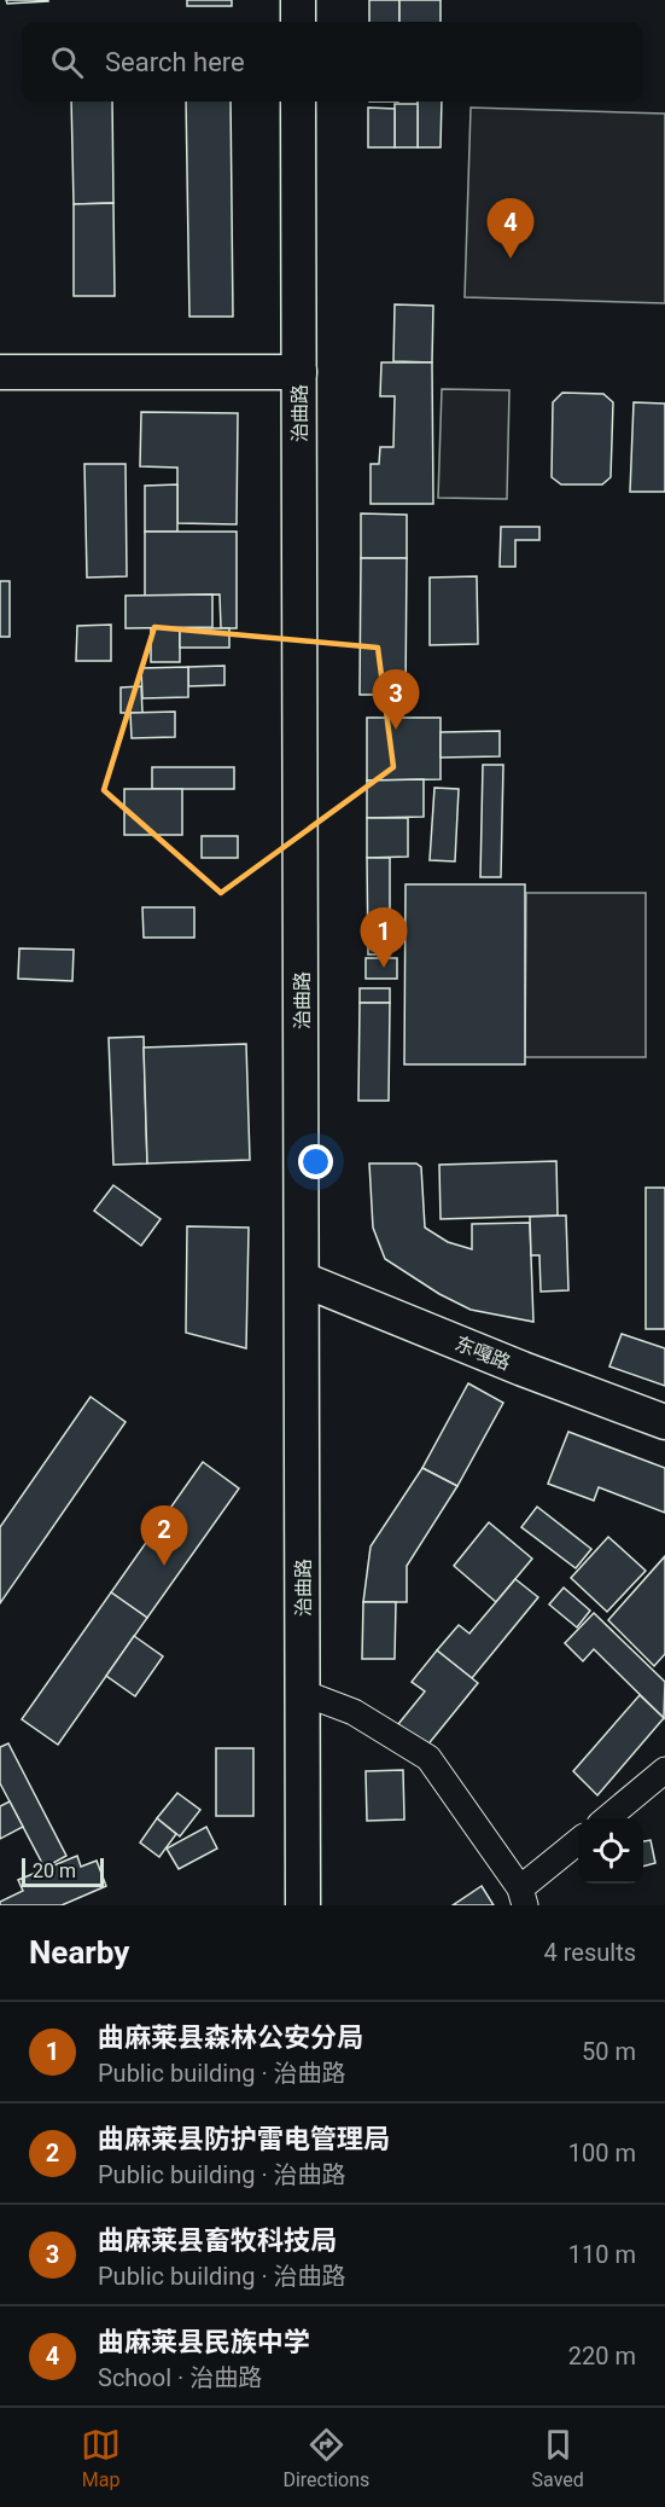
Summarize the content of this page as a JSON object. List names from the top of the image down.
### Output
{
  "streets": {
    "main road": ["治曲路", "东嘎路"]
  },
  "crossings": [
    ["治曲路", "东嘎路"]
  ],
  "scale_bar": "20 m",
  "page": {
    "search": "Search here",
    "pins": [
      "4",
      "3",
      "1",
      "2"
    ],
    "scale": "20 m",
    "heading": ["Nearby", "4 results"],
    "list": [
      {
        "mark": "1",
        "name": "曲麻莱县森林公安分局",
        "note": "Public building · 治曲路",
        "value": "50 m"
      },
      {
        "mark": "2",
        "name": "曲麻莱县防护雷电管理局",
        "note": "Public building · 治曲路",
        "value": "100 m"
      },
      {
        "mark": "3",
        "name": "曲麻莱县畜牧科技局",
        "note": "Public building · 治曲路",
        "value": "110 m"
      },
      {
        "mark": "4",
        "name": "曲麻莱县民族中学",
        "note": "School · 治曲路",
        "value": "220 m"
      }
    ],
    "nav": ["Map", "Directions", "Saved"]
  }
}
